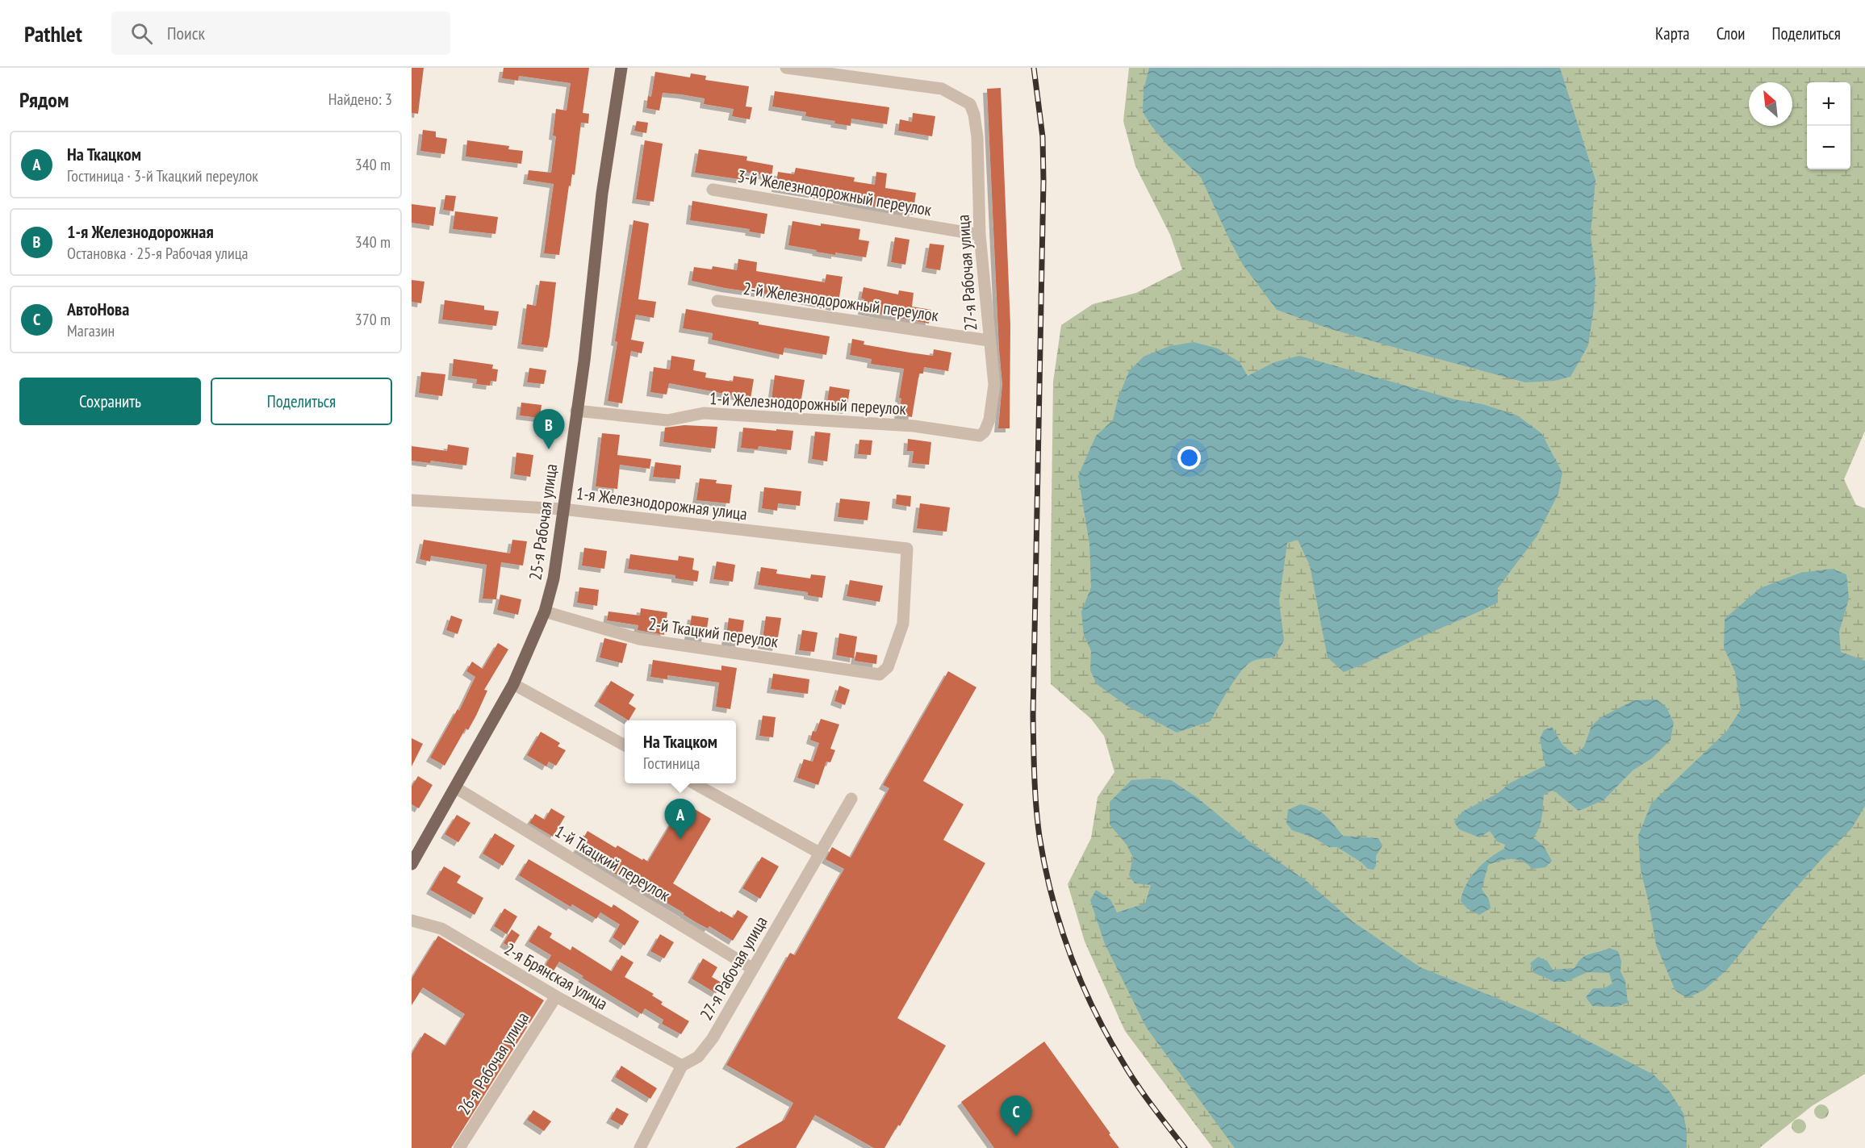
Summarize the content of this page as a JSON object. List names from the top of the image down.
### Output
{
  "streets": {
    "main road": ["25-я Рабочая улица"],
    "street": [
      "3-й Железнодорожный переулок",
      "27-я Рабочая улица",
      "2-й Железнодорожный переулок",
      "1-й Железнодорожный переулок",
      "1-я Железнодорожная улица",
      "2-й Ткацкий переулок",
      "1-й Ткацкий переулок",
      "2-я Брянская улица",
      "26-я Рабочая улица"
    ]
  },
  "crossings": [
    ["3-й Железнодорожный переулок", "27-я Рабочая улица"],
    ["27-я Рабочая улица", "2-й Железнодорожный переулок"],
    ["27-я Рабочая улица", "1-й Железнодорожный переулок"],
    ["27-я Рабочая улица", "1-й Ткацкий переулок"],
    ["27-я Рабочая улица", "2-я Брянская улица"],
    ["1-й Железнодорожный переулок", "25-я Рабочая улица"],
    ["1-я Железнодорожная улица", "25-я Рабочая улица"],
    ["1-я Железнодорожная улица", "2-й Ткацкий переулок"],
    ["25-я Рабочая улица", "2-й Ткацкий переулок"],
    ["25-я Рабочая улица", "1-й Ткацкий переулок"],
    ["2-я Брянская улица", "26-я Рабочая улица"]
  ],
  "north": "top left",
  "page": {
    "header": "Pathlet",
    "search": "Поиск",
    "nav": ["Карта", "Слои", "Поделиться"],
    "heading": ["Рядом", "Найдено: 3"],
    "map_buttons": ["+", "−"],
    "list": [
      {
        "mark": "A",
        "name": "На Ткацком",
        "note": "Гостиница · 3-й Ткацкий переулок",
        "value": "340 m"
      },
      {
        "mark": "B",
        "name": "1-я Железнодорожная",
        "note": "Остановка · 25-я Рабочая улица",
        "value": "340 m"
      },
      {
        "mark": "C",
        "name": "АвтоНова",
        "note": "Магазин",
        "value": "370 m"
      }
    ],
    "buttons": ["Сохранить", "Поделиться"],
    "pins": ["B", "A", "C"],
    "popup": ["На Ткацком", "Гостиница"]
  }
}
